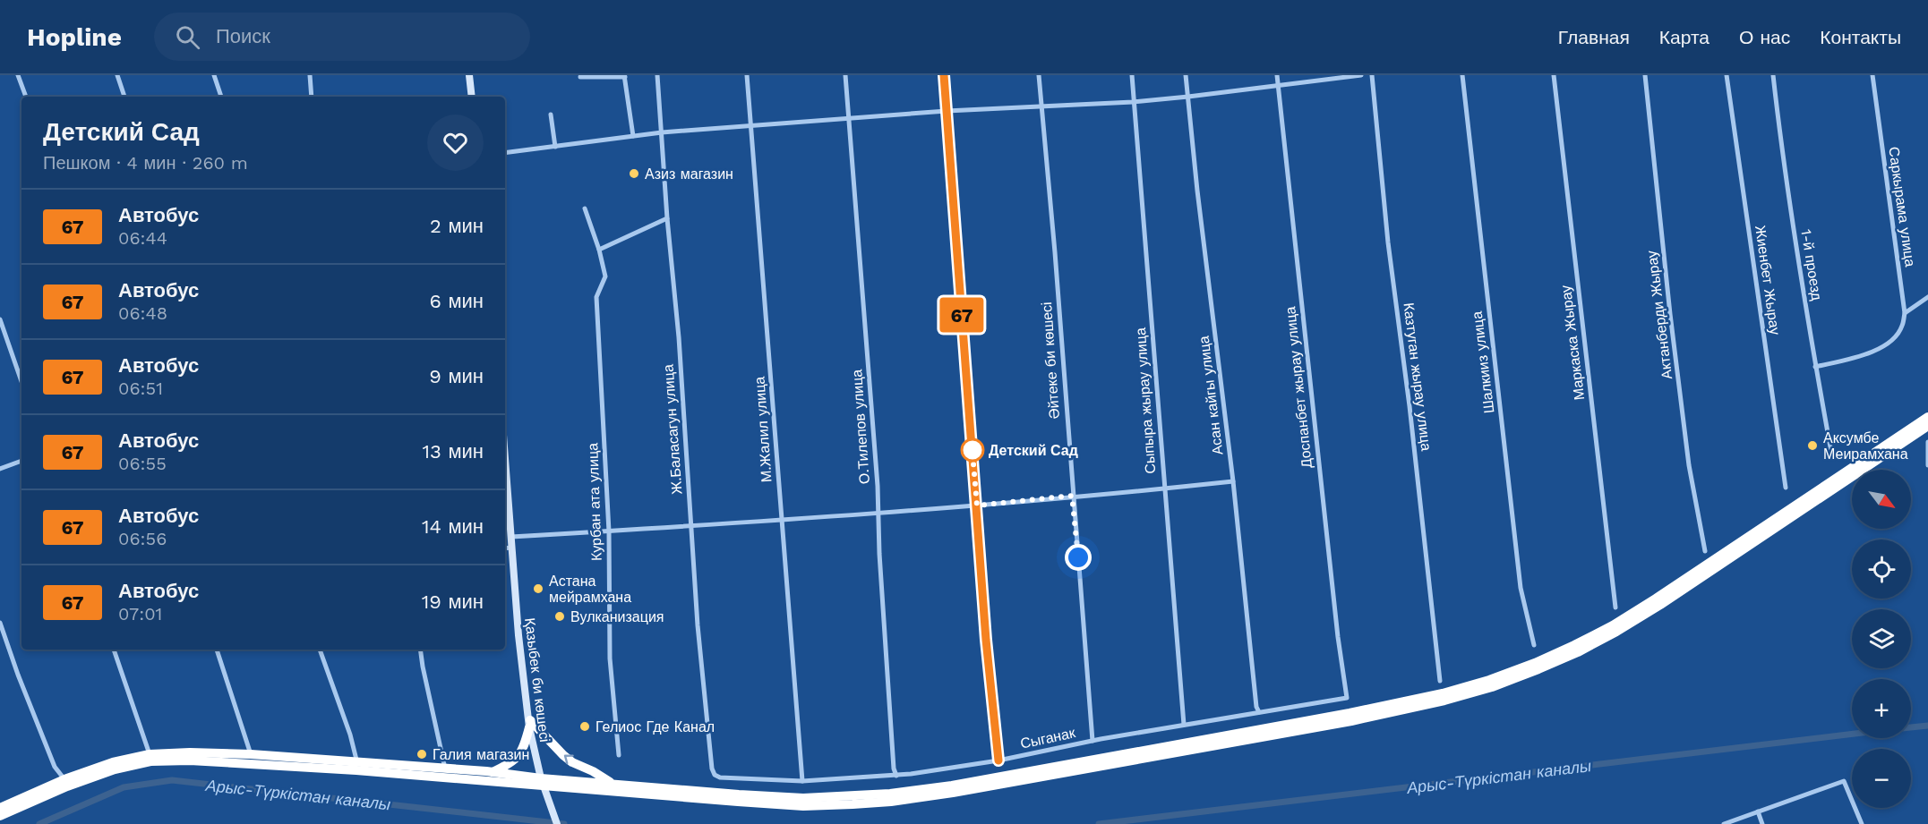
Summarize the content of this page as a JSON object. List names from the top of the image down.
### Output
{
  "streets": {
    "main road": ["Қазыбек би көшесі"],
    "street": [
      "Саркырама улица",
      "1-й проезд",
      "Жиенбет Жырау",
      "Актанберди Жырау",
      "Маркаска Жырау",
      "Әйтеке би көшесі",
      "Шалкииз улица",
      "Казтуган жырау улица",
      "Доспанбет жырау улица",
      "Асан кайгы улица",
      "Сыпыра жырау улица",
      "О.Тилепов улица",
      "Ж.Баласагун улица",
      "М.Жалил улица",
      "Курбан ата улица",
      "Сыганак"
    ]
  },
  "crossings": [
    ["Әйтеке би көшесі", "Сыганак"],
    ["Доспанбет жырау улица", "Сыганак"],
    ["Асан кайгы улица", "Сыганак"],
    ["Сыпыра жырау улица", "Сыганак"],
    ["О.Тилепов улица", "Сыганак"],
    ["Ж.Баласагун улица", "Сыганак"],
    ["М.Жалил улица", "Сыганак"]
  ],
  "water": ["Арыс-Түркістан каналы"],
  "places": [
    "Азиз магазин",
    "Аксумбе Меирамхана",
    "Детский Сад",
    "Астана мейрамхана",
    "Вулканизация",
    "Гелиос Где Канал",
    "Галия магазин"
  ],
  "lines": ["bus line 67"],
  "north": "bottom right",
  "page": {
    "header": "Hopline",
    "search": "Поиск",
    "nav": [
      "Главная",
      "Карта",
      "О нас",
      "Контакты"
    ],
    "on_map": "67",
    "heading": ["Детский Сад", "Пешком · 4 мин · 260 m"],
    "list": [
      {
        "mark": "67",
        "name": "Автобус",
        "note": "06:44",
        "value": "2 мин"
      },
      {
        "mark": "67",
        "name": "Автобус",
        "note": "06:48",
        "value": "6 мин"
      },
      {
        "mark": "67",
        "name": "Автобус",
        "note": "06:51",
        "value": "9 мин"
      },
      {
        "mark": "67",
        "name": "Автобус",
        "note": "06:55",
        "value": "13 мин"
      },
      {
        "mark": "67",
        "name": "Автобус",
        "note": "06:56",
        "value": "14 мин"
      },
      {
        "mark": "67",
        "name": "Автобус",
        "note": "07:01",
        "value": "19 мин"
      }
    ],
    "map_buttons": ["+", "−"]
  }
}
